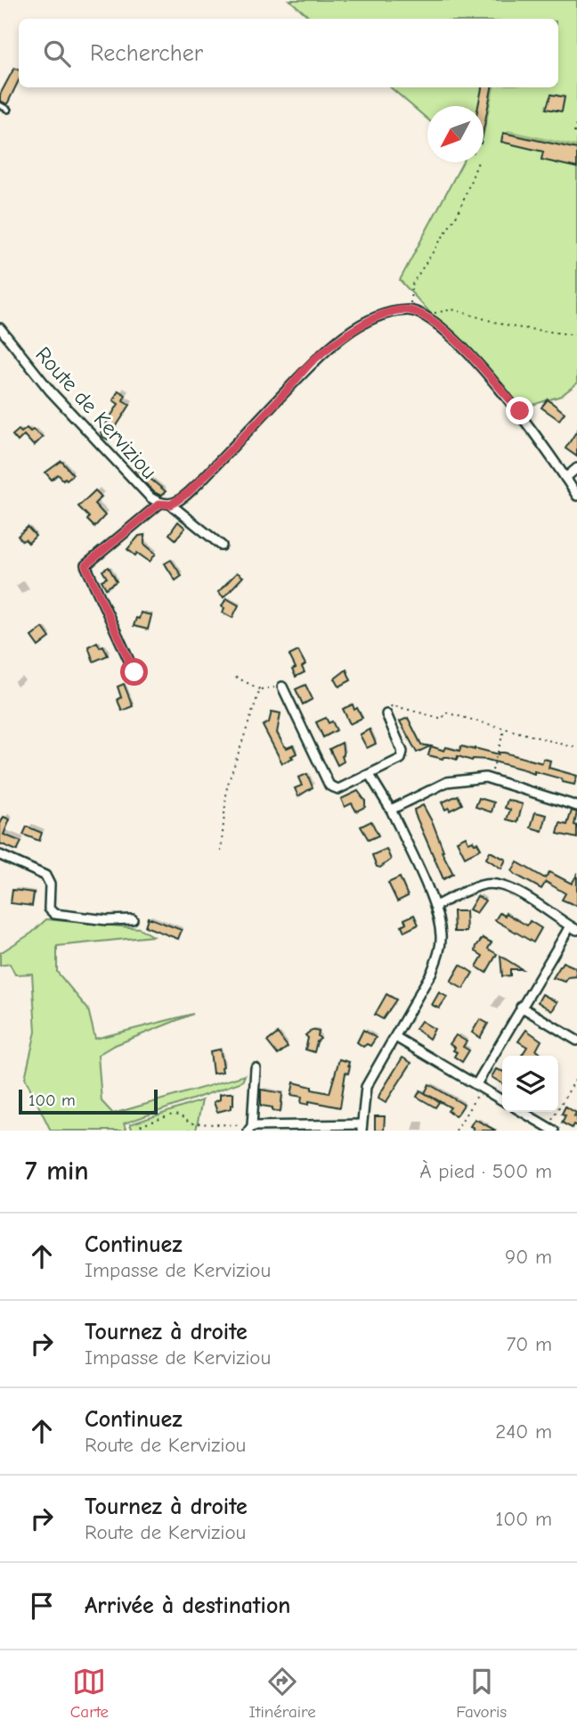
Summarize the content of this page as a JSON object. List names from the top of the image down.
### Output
{
  "streets": {
    "street": ["Route de Kerviziou"]
  },
  "scale_bar": "100 m",
  "north": "bottom left",
  "page": {
    "search": "Rechercher",
    "scale": "100 m",
    "heading": ["7 min", "À pied · 500 m"],
    "list": [
      ["Continuez", "Impasse de Kerviziou", "90 m"],
      ["Tournez à droite", "Impasse de Kerviziou", "70 m"],
      ["Continuez", "Route de Kerviziou", "240 m"],
      ["Tournez à droite", "Route de Kerviziou", "100 m"],
      "Arrivée à destination"
    ],
    "nav": ["Carte", "Itinéraire", "Favoris"]
  }
}
